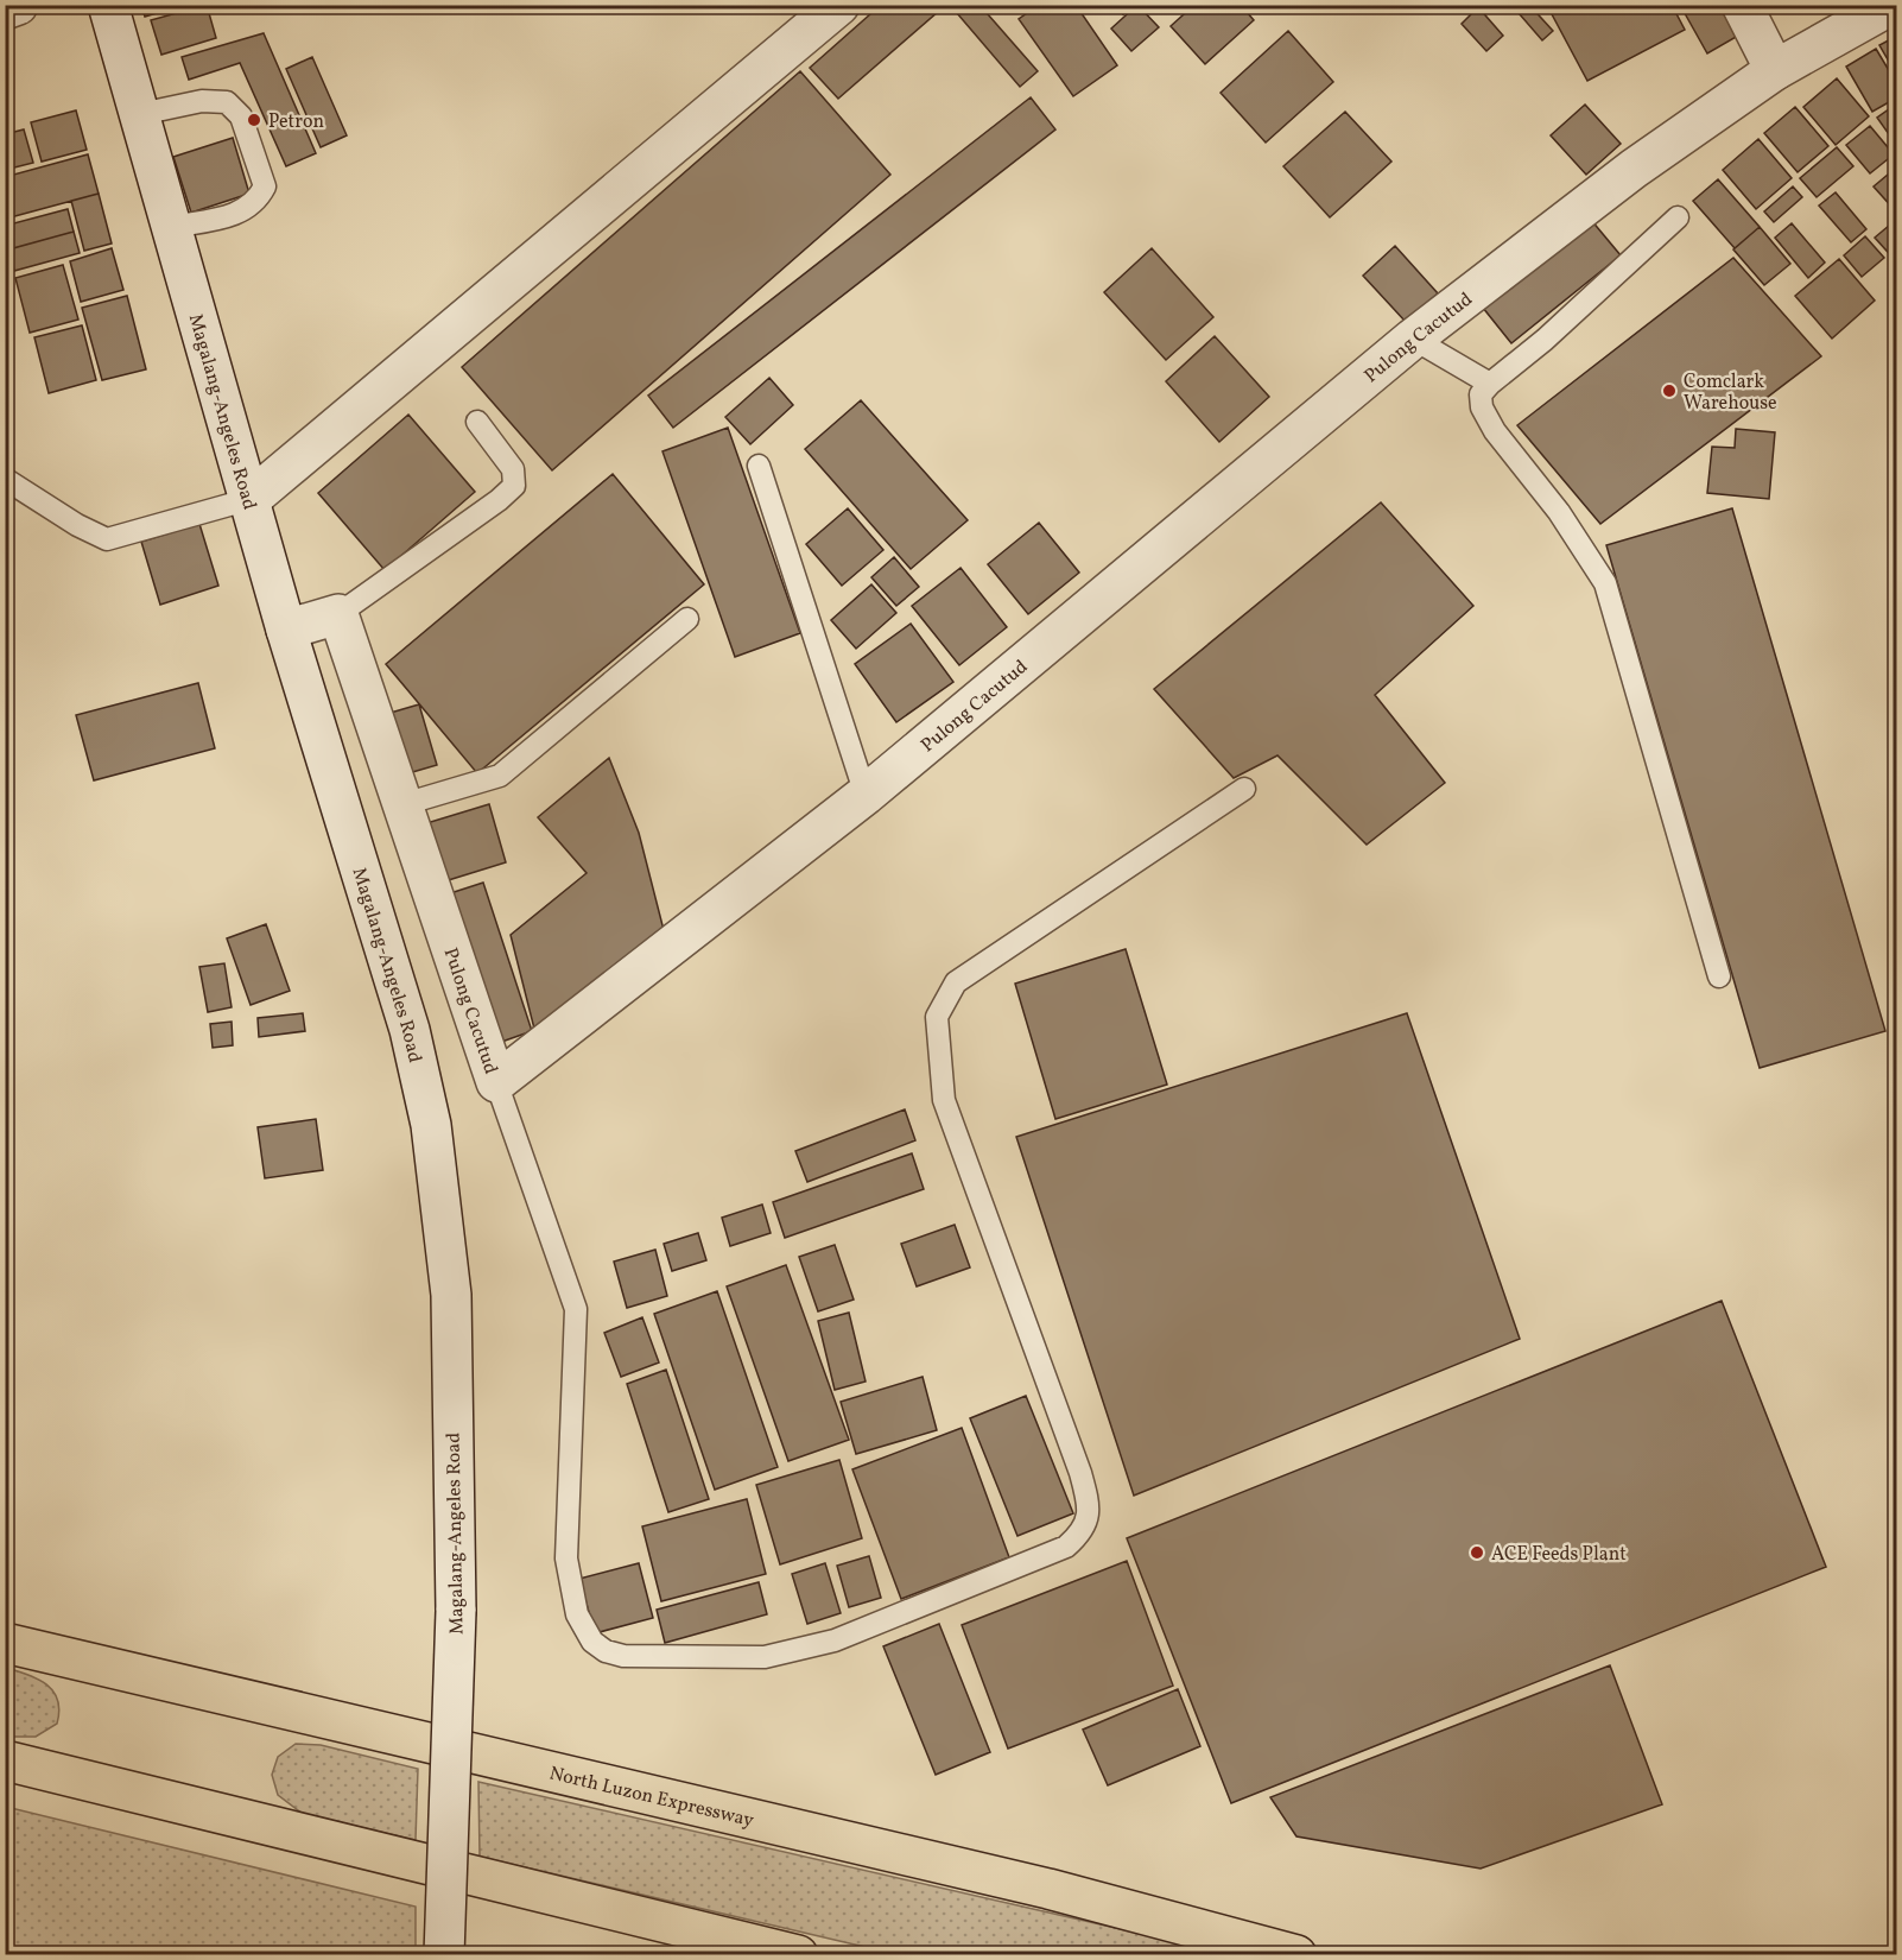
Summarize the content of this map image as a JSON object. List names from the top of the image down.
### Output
{
  "streets": {
    "highway": ["North Luzon Expressway"],
    "street": ["Pulong Cacutud", "Magalang-Angeles Road"]
  },
  "places": ["Petron", "Comclark Warehouse", "ACE Feeds Plant"]
}
